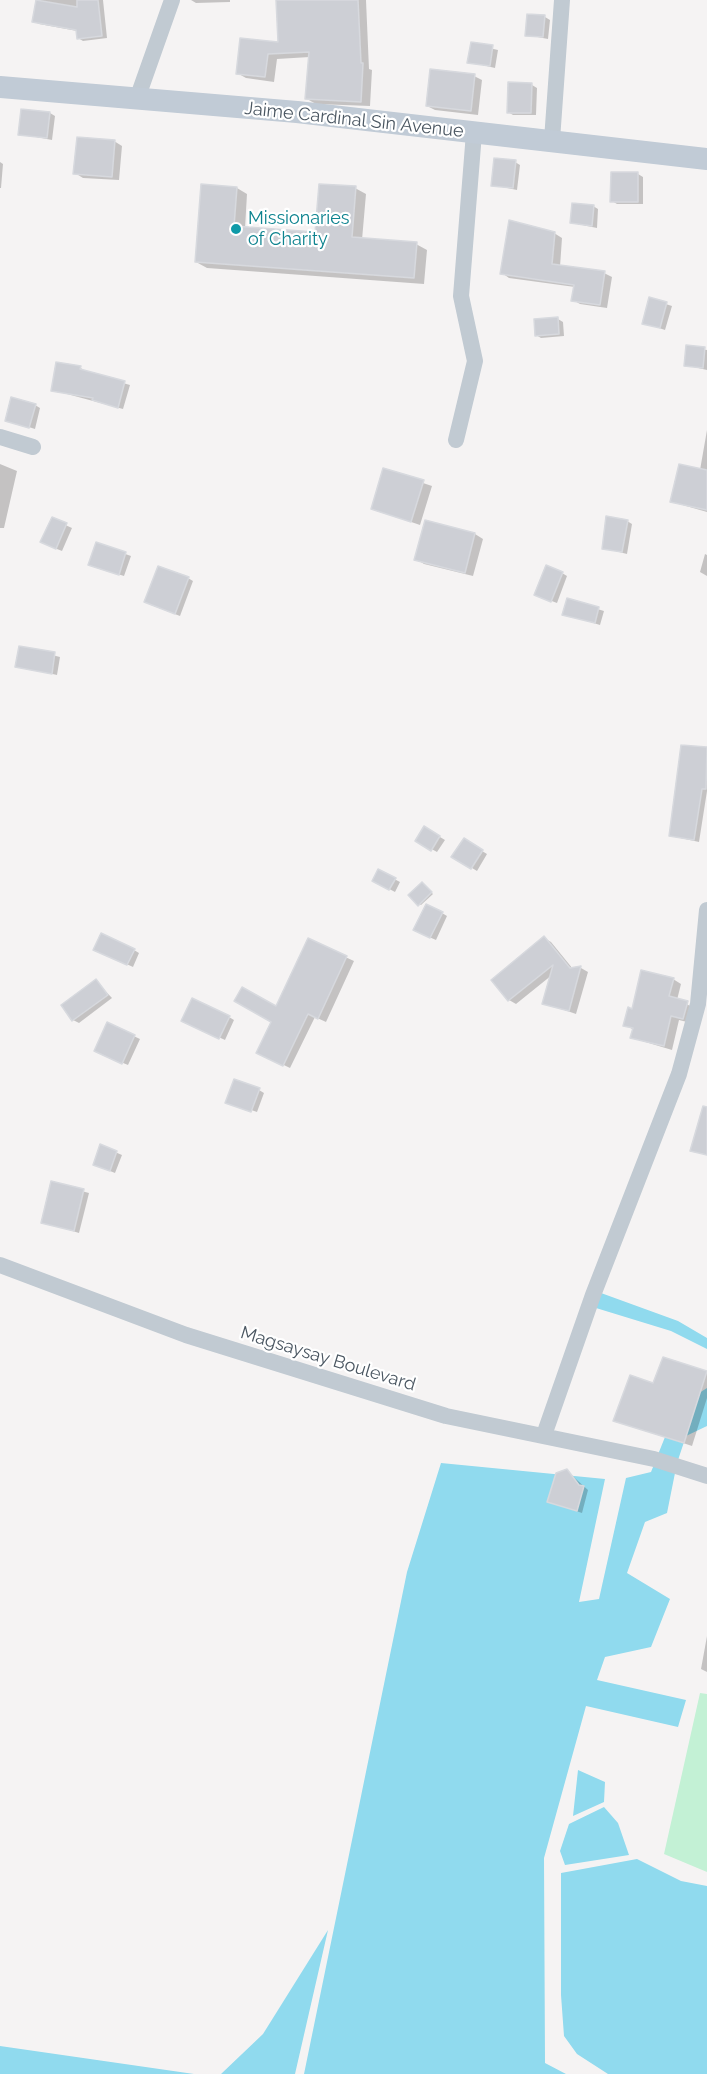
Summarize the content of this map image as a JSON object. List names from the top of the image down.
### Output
{
  "streets": {
    "street": ["Jaime Cardinal Sin Avenue", "Magsaysay Boulevard"]
  },
  "places": ["Missionaries of Charity"]
}
